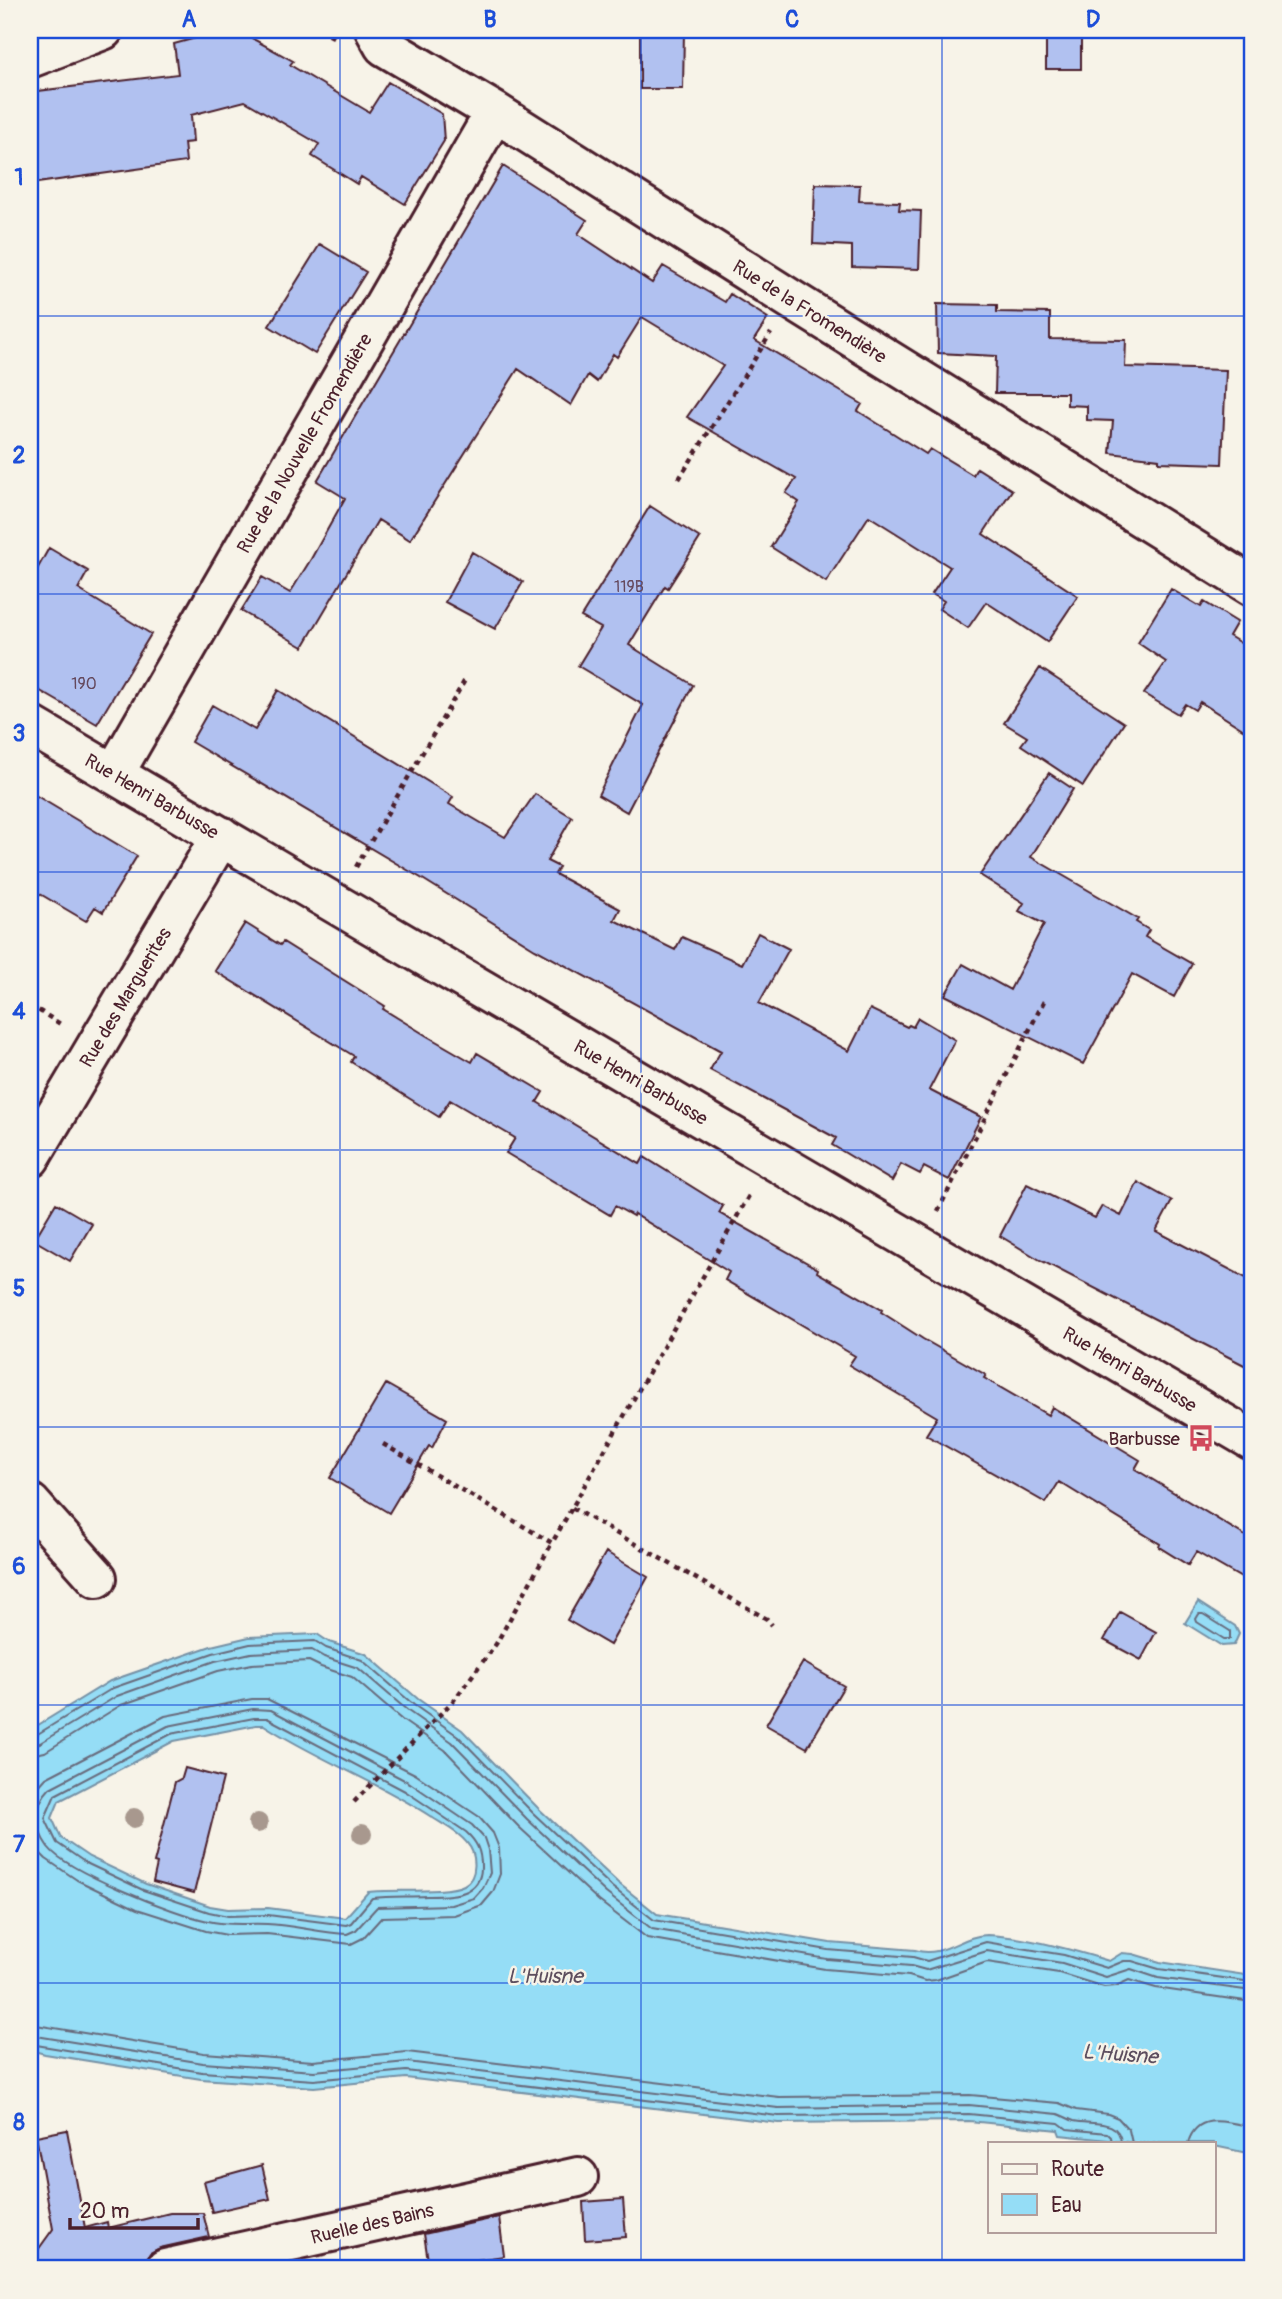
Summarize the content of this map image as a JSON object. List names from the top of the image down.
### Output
{
  "streets": {
    "street": [
      "Rue de la Fromendière",
      "Rue de la Nouvelle Fromendière",
      "Rue Henri Barbusse",
      "Rue des Marguerites",
      "Ruelle des Bains"
    ]
  },
  "crossings": [
    ["Rue de la Fromendière", "Rue de la Nouvelle Fromendière"],
    ["Rue de la Nouvelle Fromendière", "Rue Henri Barbusse"],
    ["Rue Henri Barbusse", "Rue des Marguerites"]
  ],
  "water": ["L'Huisne"],
  "places": {
    "bus stop": ["Barbusse"]
  },
  "house_numbers": ["119B", "190"],
  "legend": ["Route", "Eau"],
  "scale_bar": "20 m",
  "grid": {
    "columns": [
      "A",
      "B",
      "C",
      "D"
    ],
    "rows": [
      "1",
      "2",
      "3",
      "4",
      "5",
      "6",
      "7",
      "8"
    ]
  }
}
